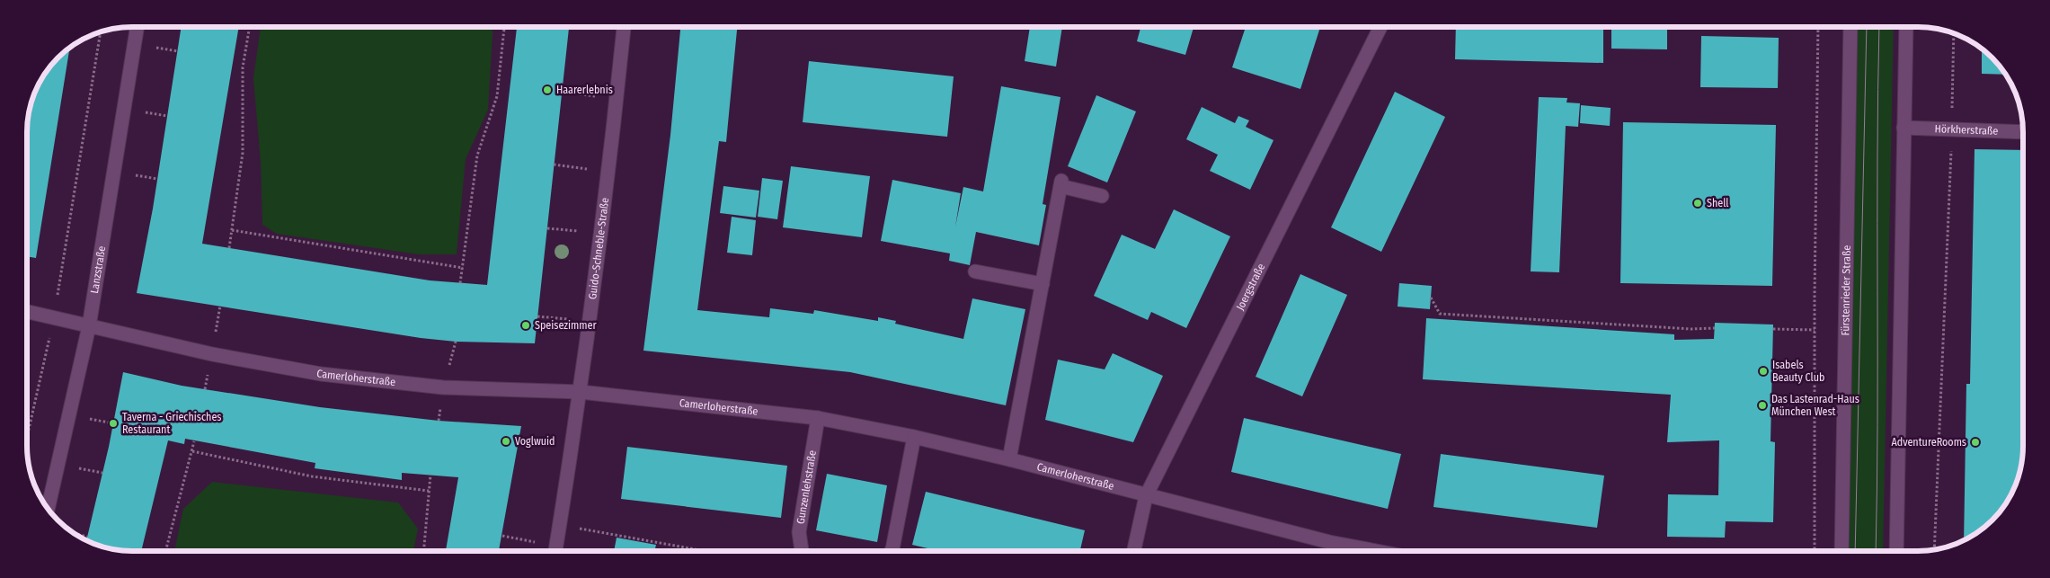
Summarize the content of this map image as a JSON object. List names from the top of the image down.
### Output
{
  "streets": {
    "street": [
      "Hörkherstraße",
      "Guido-Schneble-Straße",
      "Lanzstraße",
      "Joergstraße",
      "Fürstenrieder Straße",
      "Camerloherstraße",
      "Gunzenlehstraße"
    ]
  },
  "crossings": [
    ["Guido-Schneble-Straße", "Camerloherstraße"],
    ["Lanzstraße", "Camerloherstraße"],
    ["Joergstraße", "Camerloherstraße"],
    ["Camerloherstraße", "Gunzenlehstraße"]
  ],
  "places": [
    "Haarerlebnis",
    "Shell",
    "Speisezimmer",
    "Isabels Beauty Club",
    "Das Lastenrad-Haus München West",
    "Taverna - Griechisches Restaurant",
    "Voglwuid",
    "AdventureRooms"
  ]
}
